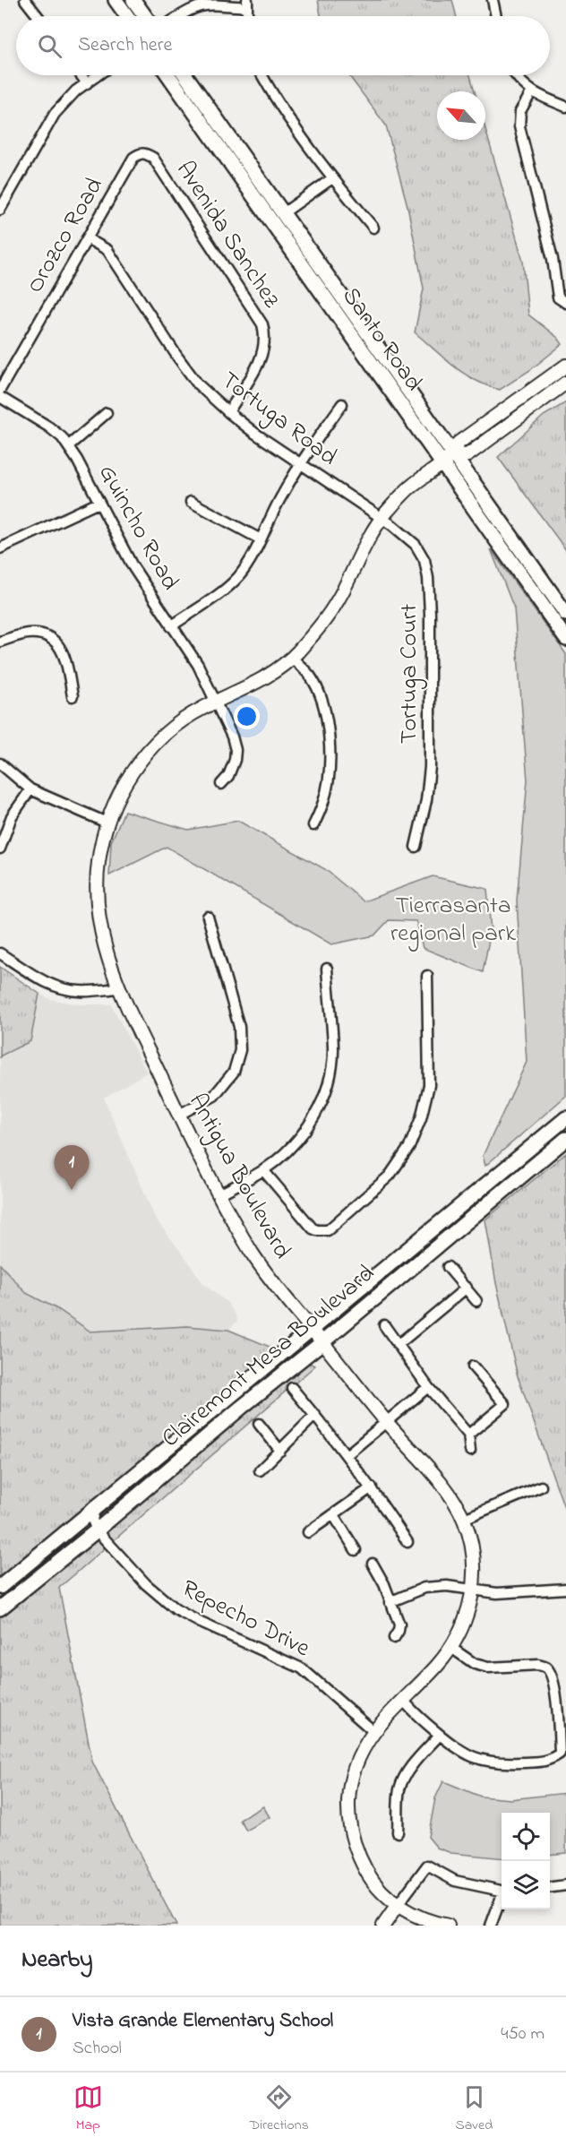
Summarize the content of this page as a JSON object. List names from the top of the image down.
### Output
{
  "streets": {
    "main road": ["Santo Road", "Clairemont Mesa Boulevard"],
    "street": [
      "Avenida Sanchez",
      "Orozco Road",
      "Tortuga Road",
      "Guincho Road",
      "Tortuga Court",
      "Antigua Boulevard",
      "Repecho Drive"
    ]
  },
  "crossings": [
    ["Avenida Sanchez", "Orozco Road"],
    ["Avenida Sanchez", "Tortuga Road"],
    ["Orozco Road", "Tortuga Road"],
    ["Santo Road", "Antigua Boulevard"],
    ["Tortuga Road", "Tortuga Court"],
    ["Tortuga Road", "Antigua Boulevard"],
    ["Guincho Road", "Antigua Boulevard"],
    ["Tortuga Court", "Antigua Boulevard"],
    ["Antigua Boulevard", "Clairemont Mesa Boulevard"],
    ["Antigua Boulevard", "Repecho Drive"],
    ["Clairemont Mesa Boulevard", "Repecho Drive"]
  ],
  "parks": ["Tierrasanta regional park"],
  "north": "top left",
  "page": {
    "search": "Search here",
    "pins": "1",
    "heading": "Nearby",
    "list": [
      {
        "mark": "1",
        "name": "Vista Grande Elementary School",
        "note": "School",
        "value": "450 m"
      }
    ],
    "nav": ["Map", "Directions", "Saved"]
  }
}
